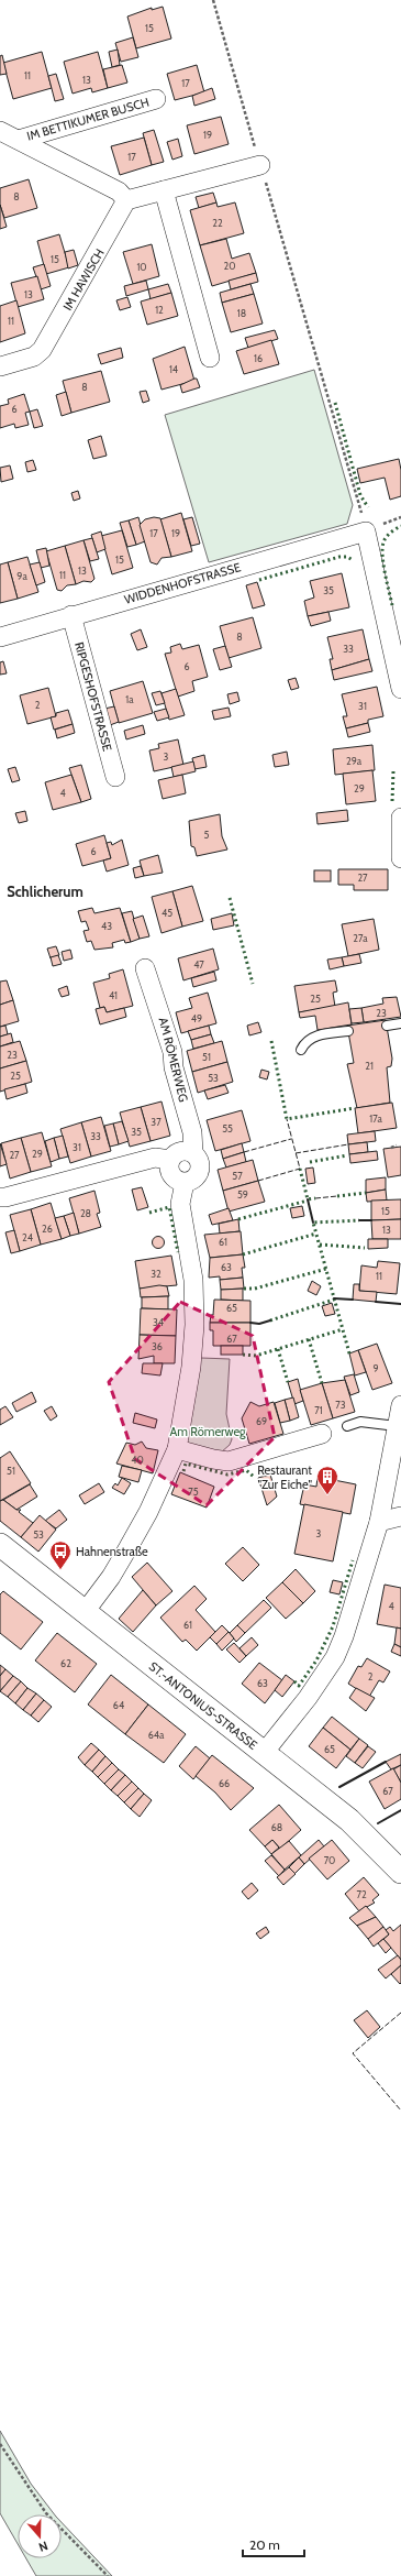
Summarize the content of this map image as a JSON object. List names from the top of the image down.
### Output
{
  "streets": {
    "street": [
      "IM BETTIKUMER BUSCH",
      "IM HAWISCH",
      "WIDDENHOFSTRASSE",
      "RIPGESHOFSTRASSE",
      "AM RÖMERWEG",
      "ST.-ANTONIUS-STRASSE"
    ]
  },
  "crossings": [
    ["IM BETTIKUMER BUSCH", "IM HAWISCH"],
    ["WIDDENHOFSTRASSE", "RIPGESHOFSTRASSE"]
  ],
  "districts": ["Schlicherum"],
  "parks": ["Am Römerweg"],
  "places": {
    "building": ["Restaurant \"Zur Eiche\""],
    "bus stop": ["Hahnenstraße"]
  },
  "house_numbers": [
    "15",
    "11",
    "13",
    "17",
    "19",
    "17",
    "8",
    "22",
    "15",
    "20",
    "10",
    "13",
    "12",
    "18",
    "11",
    "16",
    "14",
    "8",
    "6",
    "17",
    "19",
    "15",
    "13",
    "11",
    "9a",
    "35",
    "8",
    "33",
    "6",
    "1a",
    "2",
    "31",
    "3",
    "29a",
    "29",
    "4",
    "5",
    "6",
    "27",
    "45",
    "43",
    "27a",
    "47",
    "41",
    "25",
    "23",
    "49",
    "23",
    "51",
    "21",
    "25",
    "53",
    "17a",
    "37",
    "55",
    "35",
    "33",
    "31",
    "29",
    "27",
    "57",
    "59",
    "15",
    "28",
    "26",
    "13",
    "24",
    "61",
    "63",
    "32",
    "11",
    "65",
    "34",
    "67",
    "36",
    "9",
    "73",
    "71",
    "69",
    "40",
    "51",
    "75",
    "3",
    "53",
    "4",
    "61",
    "62",
    "2",
    "63",
    "64",
    "64a",
    "65",
    "66",
    "67",
    "68",
    "70",
    "72"
  ],
  "scale_bar": "20 m",
  "north": "bottom"
}
